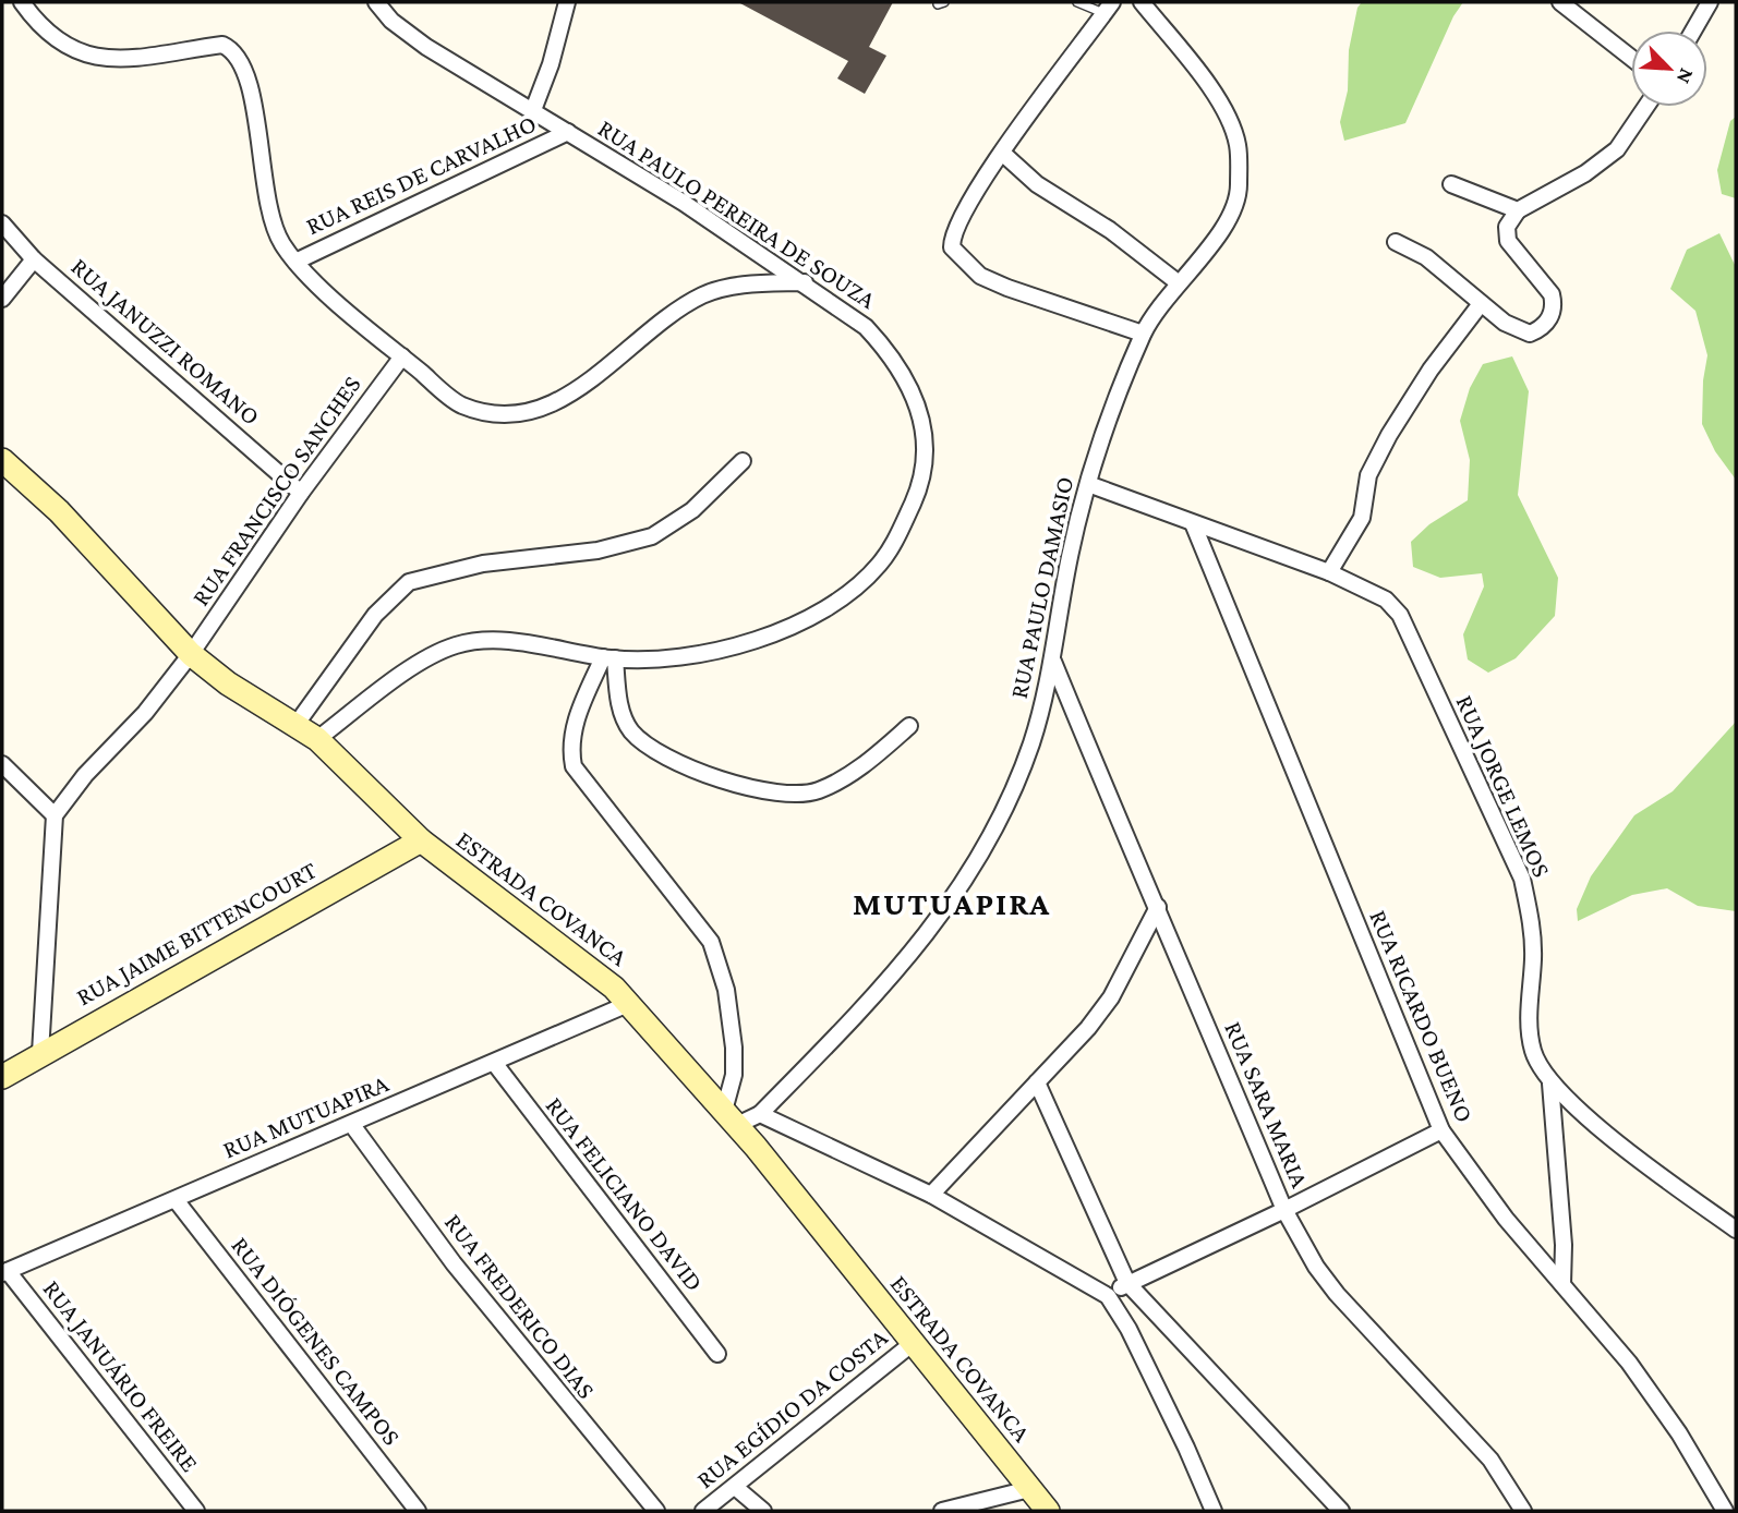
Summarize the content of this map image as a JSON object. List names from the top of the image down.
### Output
{
  "streets": {
    "street": [
      "RUA REIS DE CARVALHO",
      "RUA PAULO PEREIRA DE SOUZA",
      "RUA JANUZZI ROMANO",
      "RUA FRANCISCO SANCHES",
      "RUA PAULO DAMASIO",
      "RUA JORGE LEMOS",
      "ESTRADA COVANCA",
      "RUA JAIME BITTENCOURT",
      "RUA RICARDO BUENO",
      "RUA SARA MARIA",
      "RUA MUTUAPIRA",
      "RUA FELICIANO DAVID",
      "RUA FREDERICO DIAS",
      "RUA DIÓGENES CAMPOS",
      "RUA JANUÁRIO FREIRE",
      "RUA EGÍDIO DA COSTA"
    ]
  },
  "crossings": [
    ["RUA REIS DE CARVALHO", "RUA PAULO PEREIRA DE SOUZA"],
    ["RUA PAULO PEREIRA DE SOUZA", "ESTRADA COVANCA"],
    ["RUA JANUZZI ROMANO", "RUA FRANCISCO SANCHES"],
    ["RUA FRANCISCO SANCHES", "ESTRADA COVANCA"],
    ["RUA PAULO DAMASIO", "RUA JORGE LEMOS"],
    ["RUA PAULO DAMASIO", "ESTRADA COVANCA"],
    ["RUA PAULO DAMASIO", "RUA SARA MARIA"],
    ["RUA JORGE LEMOS", "RUA RICARDO BUENO"],
    ["ESTRADA COVANCA", "RUA JAIME BITTENCOURT"],
    ["ESTRADA COVANCA", "RUA MUTUAPIRA"],
    ["ESTRADA COVANCA", "RUA EGÍDIO DA COSTA"],
    ["RUA MUTUAPIRA", "RUA FELICIANO DAVID"],
    ["RUA MUTUAPIRA", "RUA FREDERICO DIAS"],
    ["RUA MUTUAPIRA", "RUA DIÓGENES CAMPOS"],
    ["RUA MUTUAPIRA", "RUA JANUÁRIO FREIRE"]
  ],
  "districts": ["MUTUAPIRA"],
  "north": "bottom right"
}
